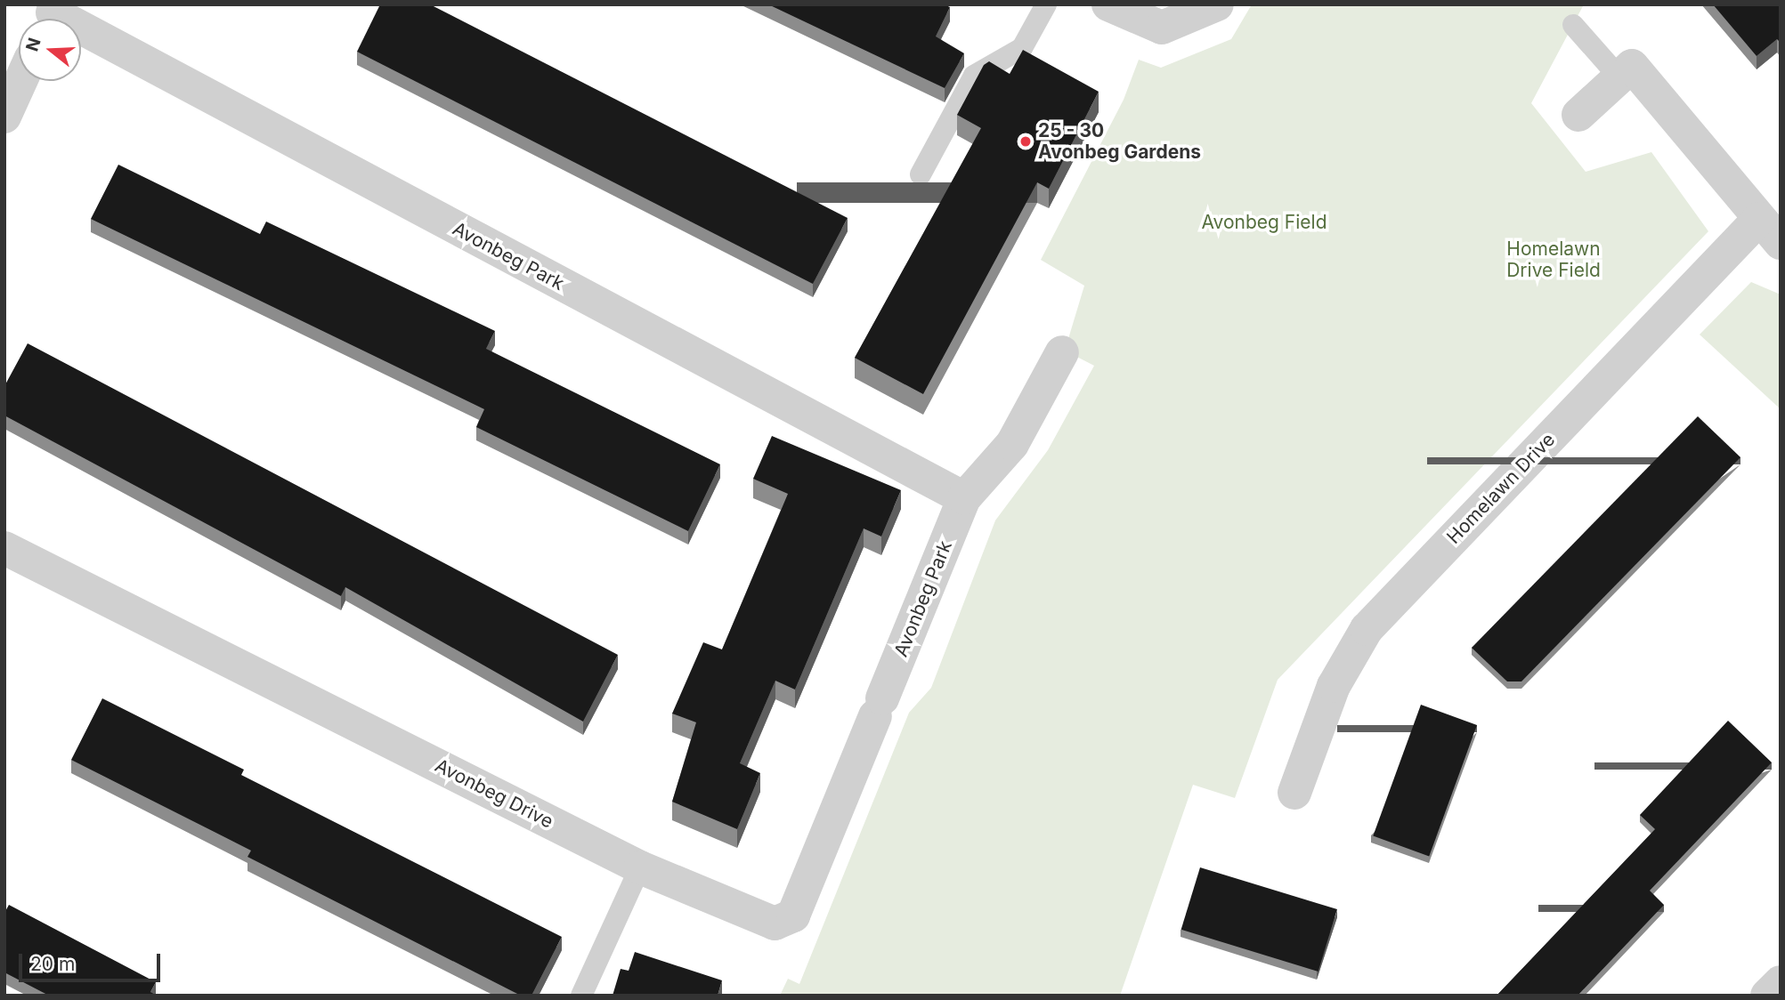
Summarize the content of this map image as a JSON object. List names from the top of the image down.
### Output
{
  "streets": {
    "street": ["Avonbeg Park", "Homelawn Drive", "Avonbeg Drive"]
  },
  "crossings": [
    ["Avonbeg Park", "Avonbeg Drive"]
  ],
  "parks": ["Avonbeg Field", "Homelawn Drive Field"],
  "places": ["25 - 30 Avonbeg Gardens"],
  "scale_bar": "20 m",
  "north": "left"
}
